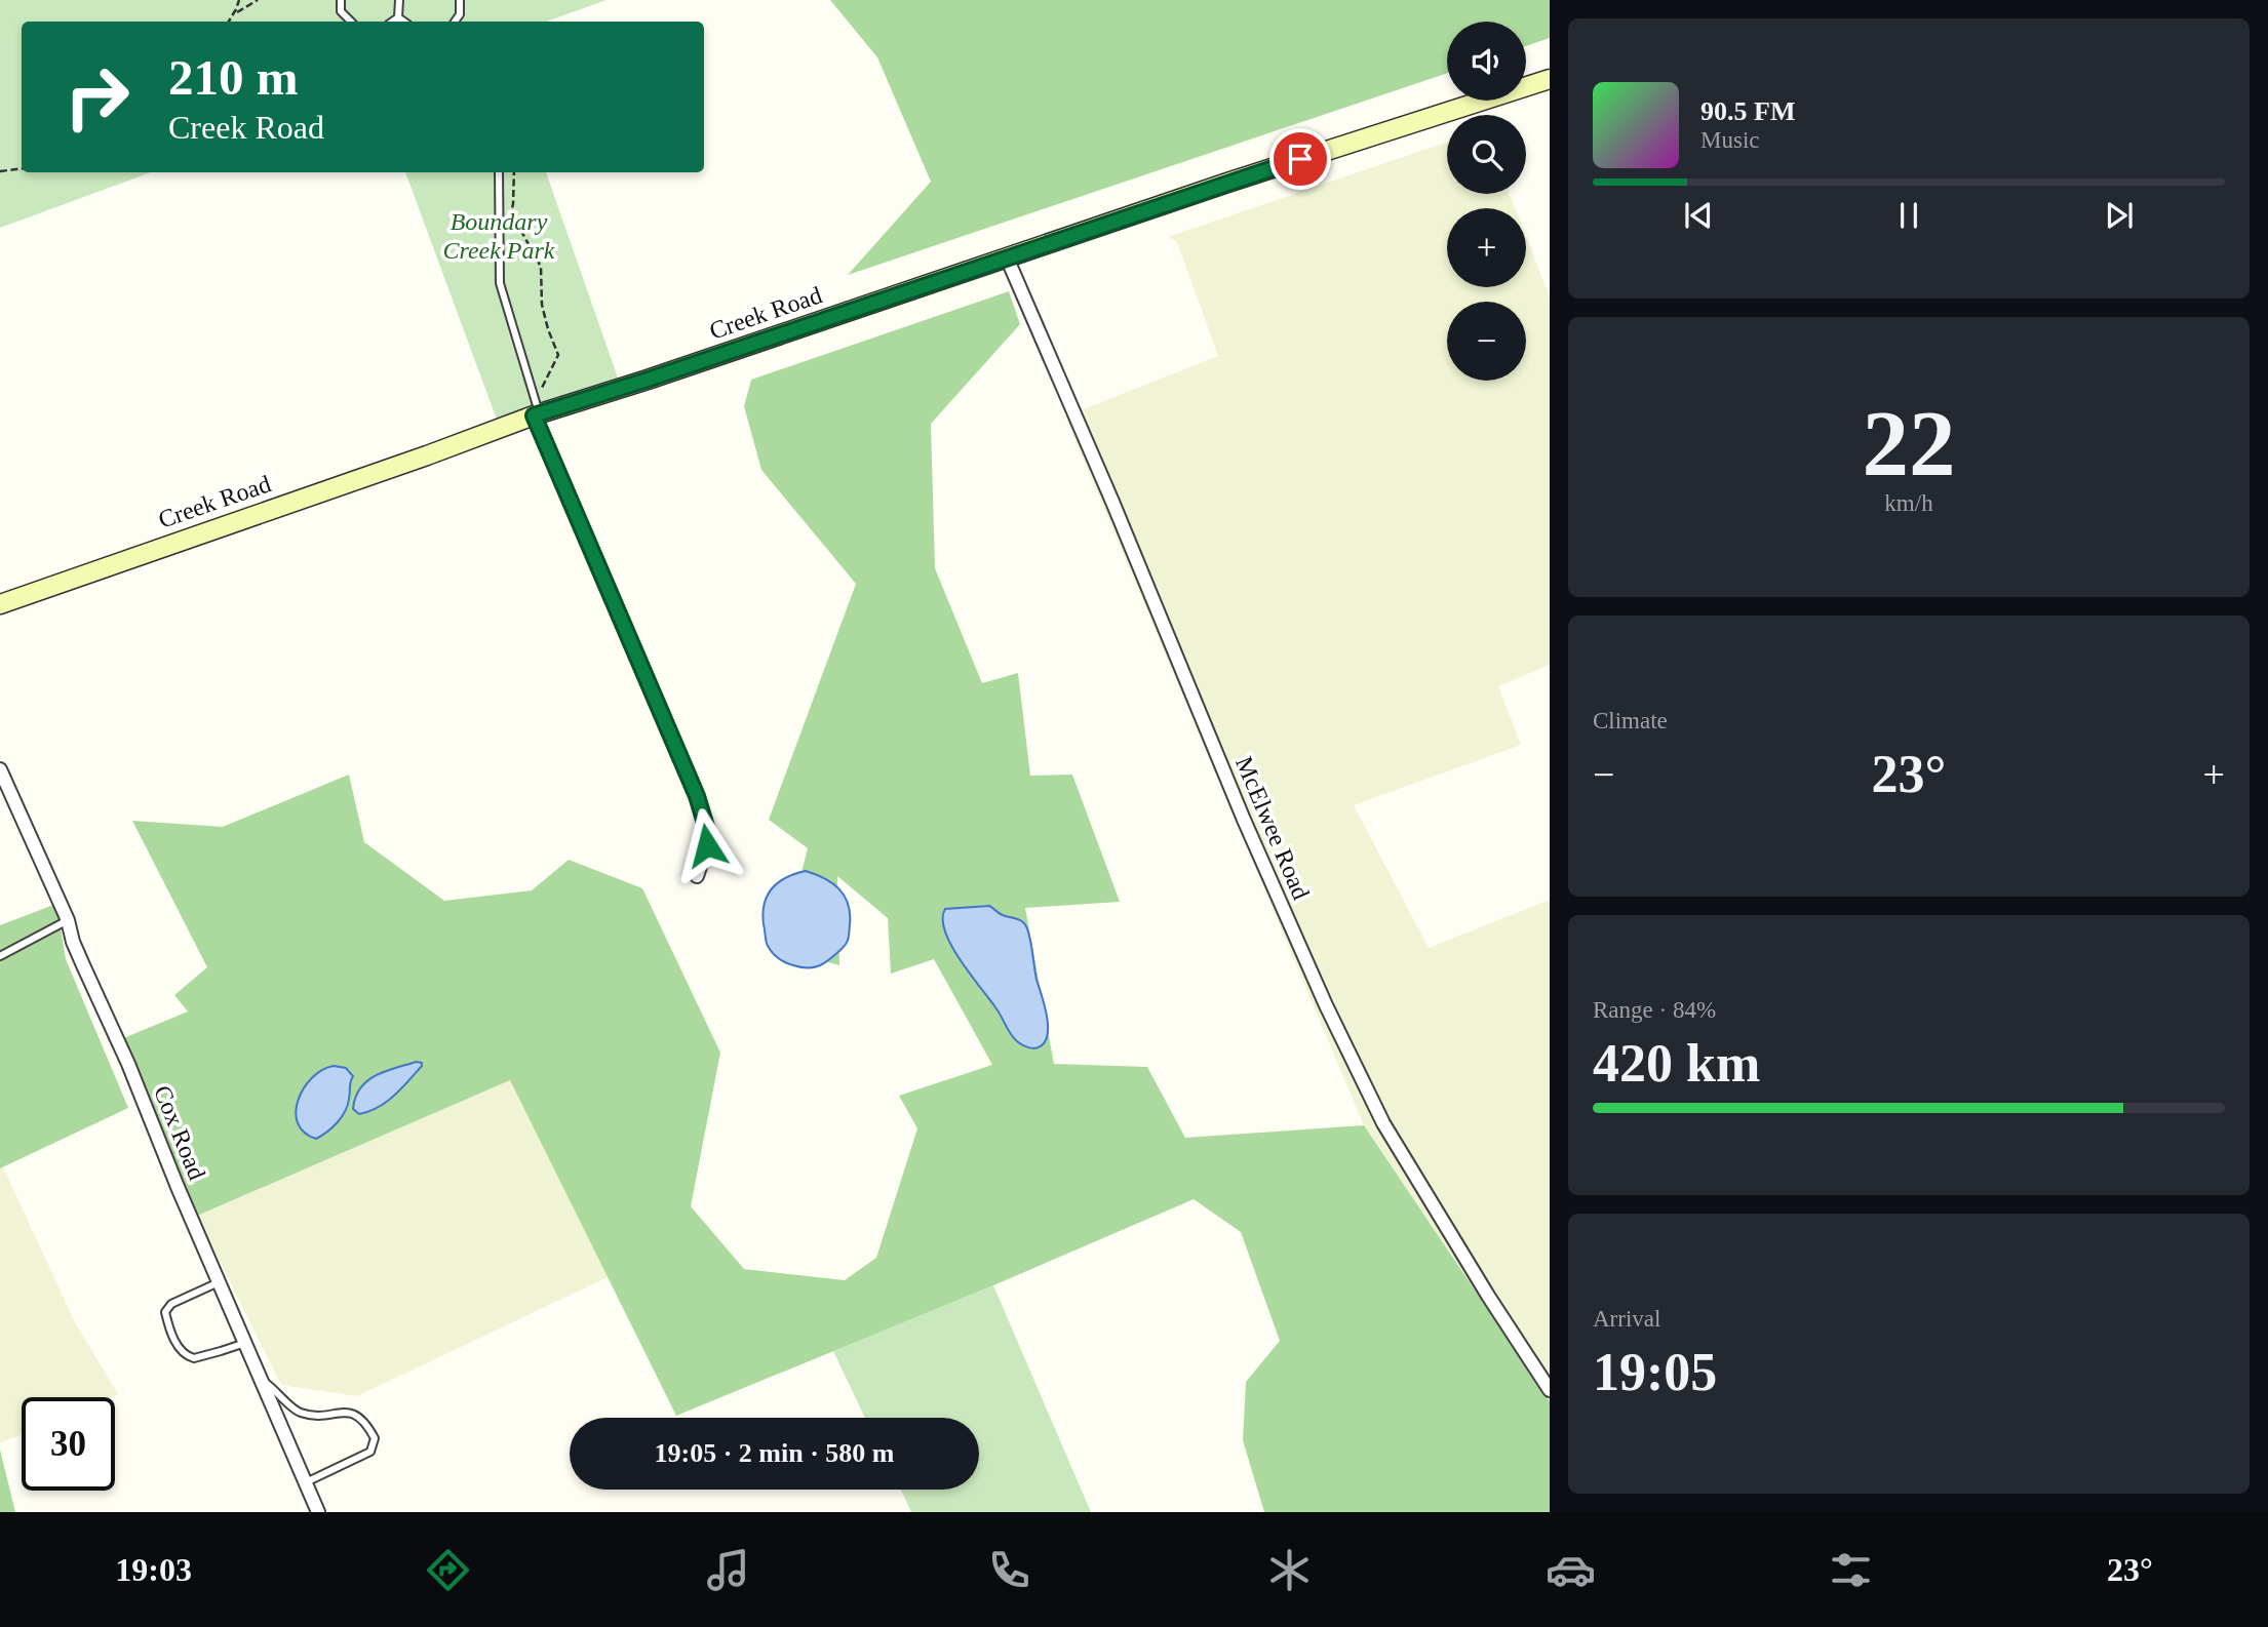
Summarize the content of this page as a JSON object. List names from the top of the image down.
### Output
{
  "streets": {
    "main road": ["Creek Road"],
    "street": ["McElwee Road", "Cox Road"]
  },
  "crossings": [
    ["Creek Road", "McElwee Road"]
  ],
  "parks": ["Boundary Creek Park"],
  "page": {
    "map_buttons": ["+", "−"],
    "turn": ["210 m", "Creek Road"],
    "song": ["90.5 FM", "Music"],
    "tile": [
      ["22", "km/h"],
      "Climate",
      ["Range · 84%", "420 km"],
      ["Arrival", "19:05"]
    ],
    "heat": ["−", "23°", "+"],
    "limit": "30",
    "trip": "19:05 · 2 min · 580 m",
    "tabs": ["19:03", "23°"]
  }
}
